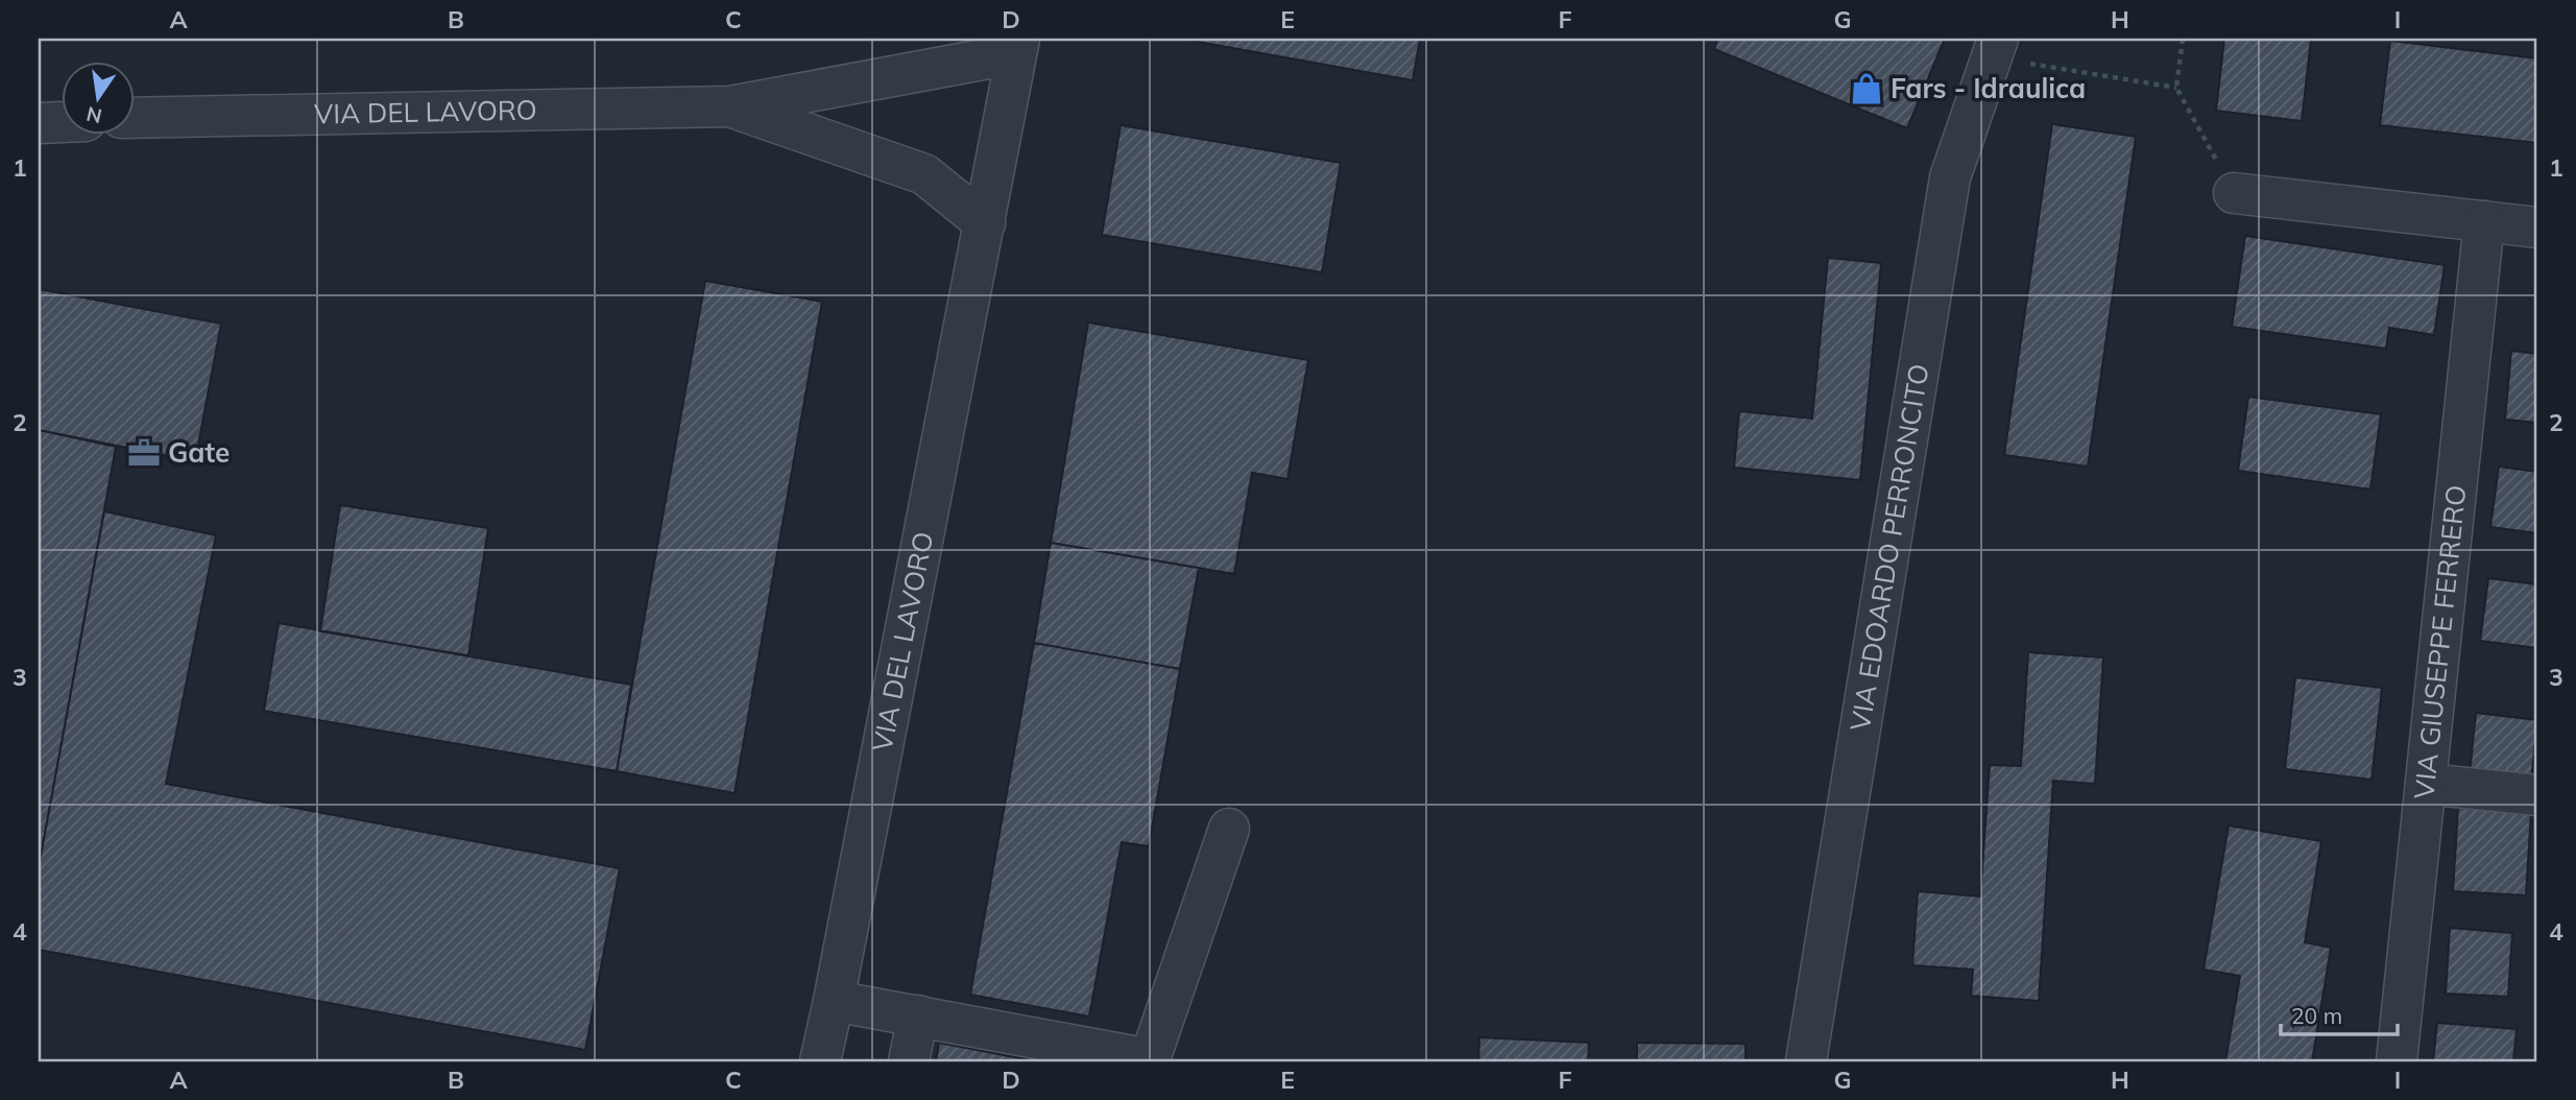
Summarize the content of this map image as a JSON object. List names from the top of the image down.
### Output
{
  "streets": {
    "street": ["VIA DEL LAVORO", "VIA EDOARDO PERRONCITO", "VIA GIUSEPPE FERRERO"]
  },
  "places": {
    "shop": ["Fars - Idraulica"],
    "office": ["Gate"]
  },
  "scale_bar": "20 m",
  "north": "bottom",
  "grid": {
    "columns": [
      "A",
      "B",
      "C",
      "D",
      "E",
      "F",
      "G",
      "H",
      "I"
    ],
    "rows": [
      "1",
      "2",
      "3",
      "4"
    ]
  }
}
